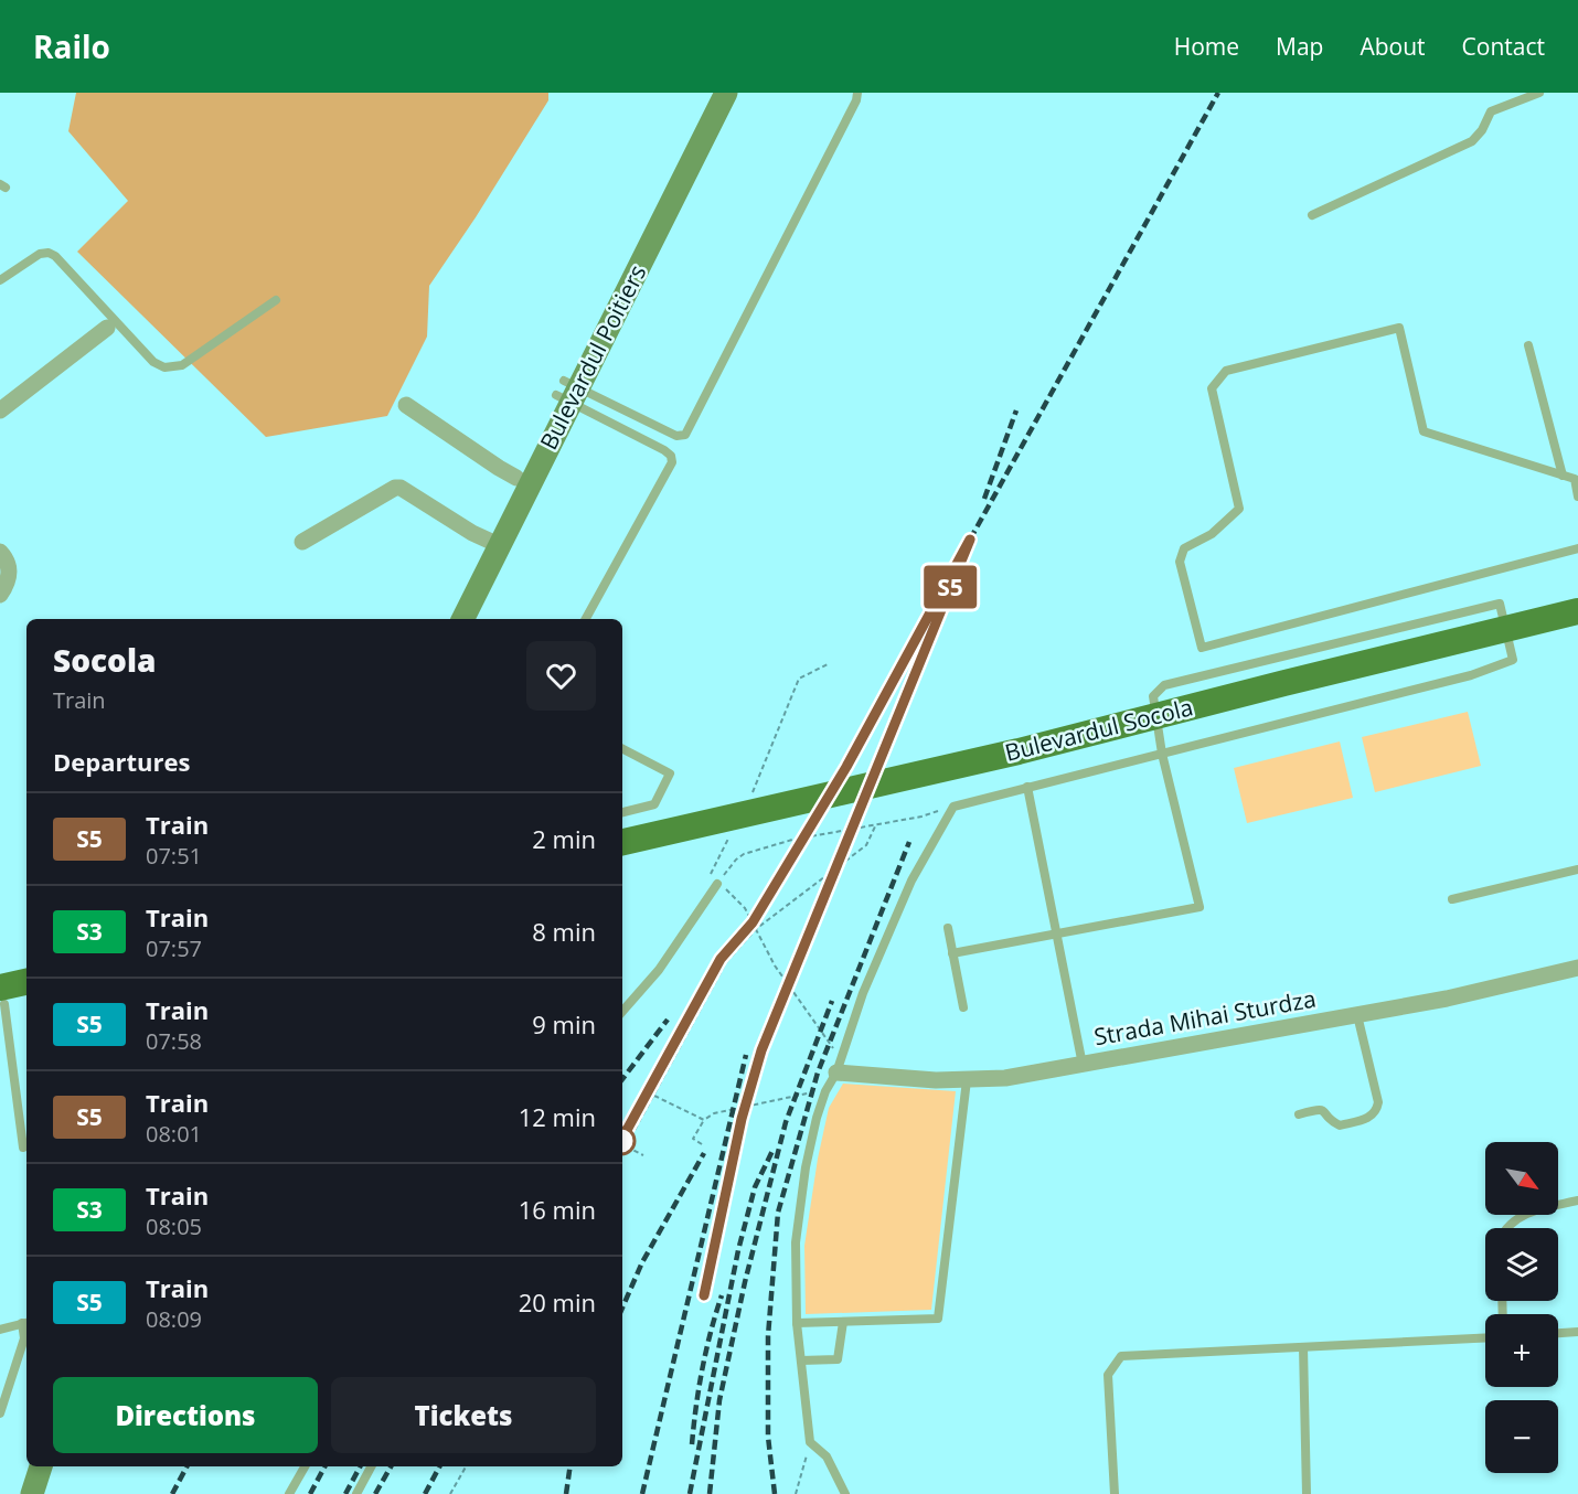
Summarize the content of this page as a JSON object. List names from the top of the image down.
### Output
{
  "streets": {
    "main road": ["Bulevardul Poitiers", "Bulevardul Socola"],
    "street": ["Strada Mihai Sturdza"]
  },
  "north": "bottom right",
  "page": {
    "header": "Railo",
    "nav": [
      "Home",
      "Map",
      "About",
      "Contact"
    ],
    "on_map": "S5",
    "heading": [
      ["Socola", "Train"],
      "Departures"
    ],
    "list": [
      {
        "mark": "S5",
        "name": "Train",
        "note": "07:51",
        "value": "2 min"
      },
      {
        "mark": "S3",
        "name": "Train",
        "note": "07:57",
        "value": "8 min"
      },
      {
        "mark": "S5",
        "name": "Train",
        "note": "07:58",
        "value": "9 min"
      },
      {
        "mark": "S5",
        "name": "Train",
        "note": "08:01",
        "value": "12 min"
      },
      {
        "mark": "S3",
        "name": "Train",
        "note": "08:05",
        "value": "16 min"
      },
      {
        "mark": "S5",
        "name": "Train",
        "note": "08:09",
        "value": "20 min"
      }
    ],
    "map_buttons": ["+", "−"],
    "buttons": ["Directions", "Tickets"]
  }
}
